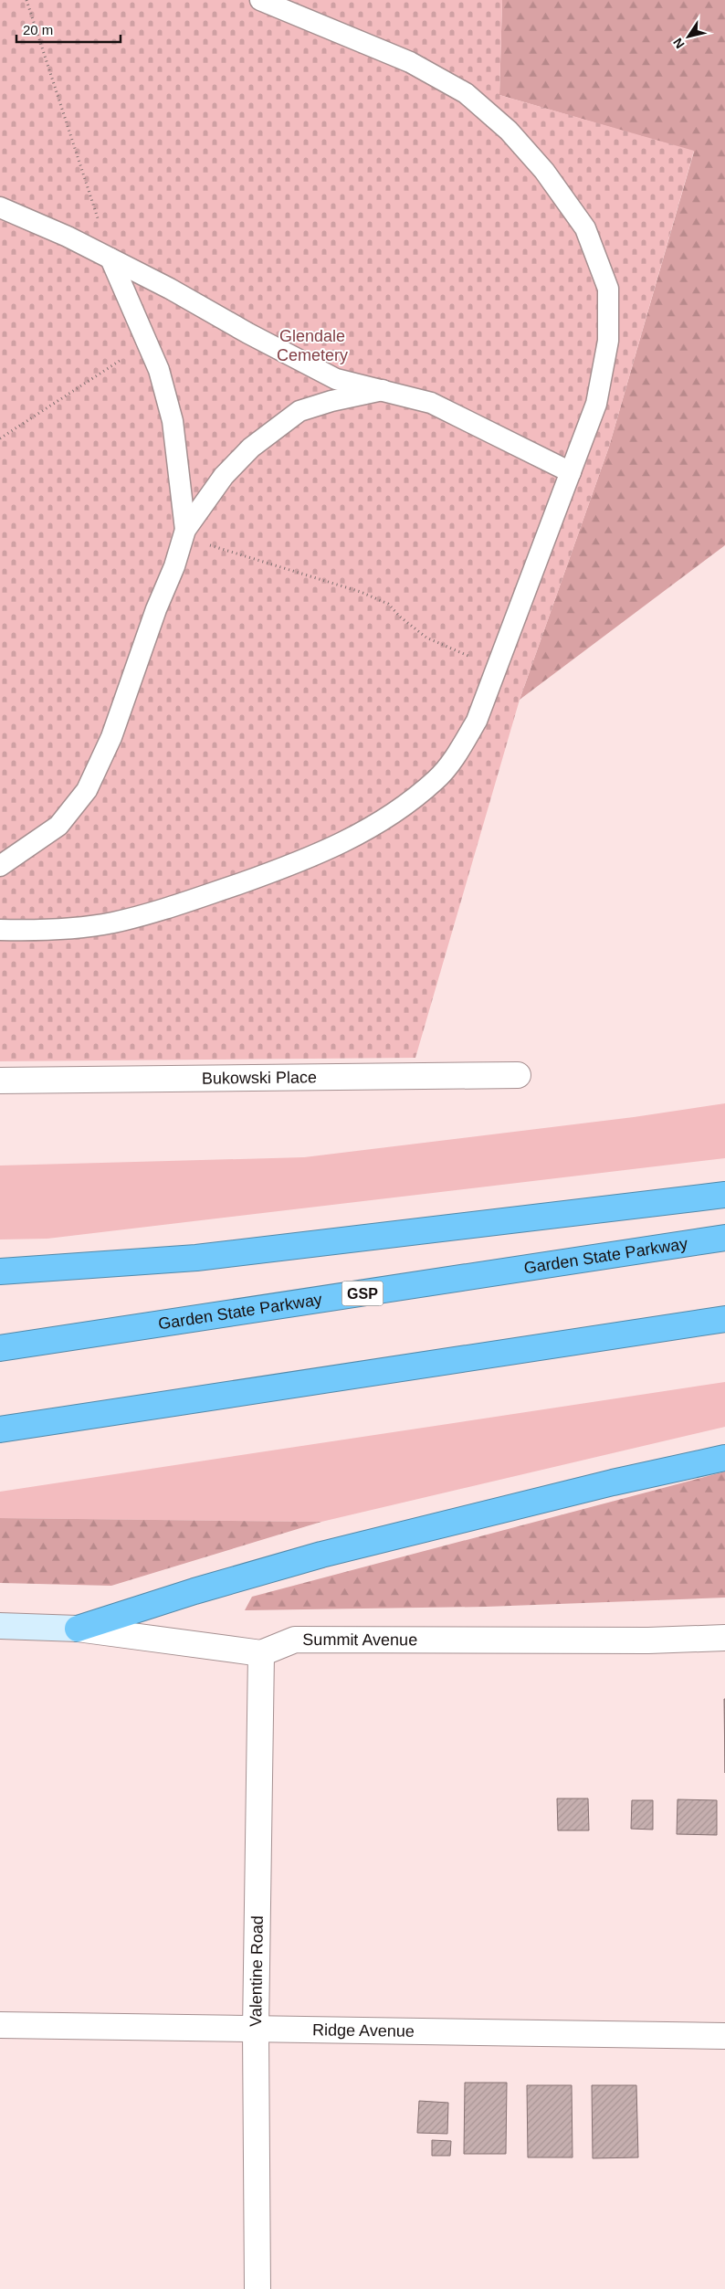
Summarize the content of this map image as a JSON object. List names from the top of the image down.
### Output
{
  "streets": {
    "highway": ["Garden State Parkway", "GSP"],
    "street": [
      "Bukowski Place",
      "Summit Avenue",
      "Valentine Road",
      "Ridge Avenue"
    ]
  },
  "crossings": [
    ["Summit Avenue", "Valentine Road"],
    ["Valentine Road", "Ridge Avenue"]
  ],
  "parks": ["Glendale Cemetery"],
  "scale_bar": "20 m",
  "north": "bottom left"
}
